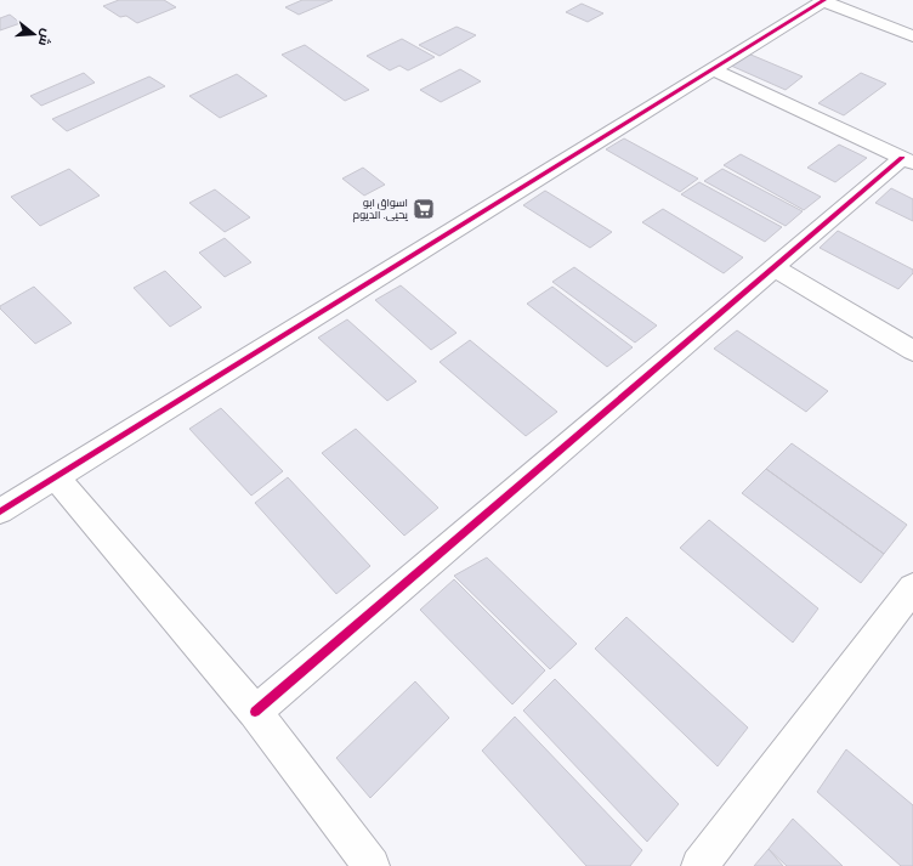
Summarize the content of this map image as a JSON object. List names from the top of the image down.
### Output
{
  "places": {
    "supermarket": ["اسواق ابو يحيى. الديوم"]
  },
  "north": "right"
}
